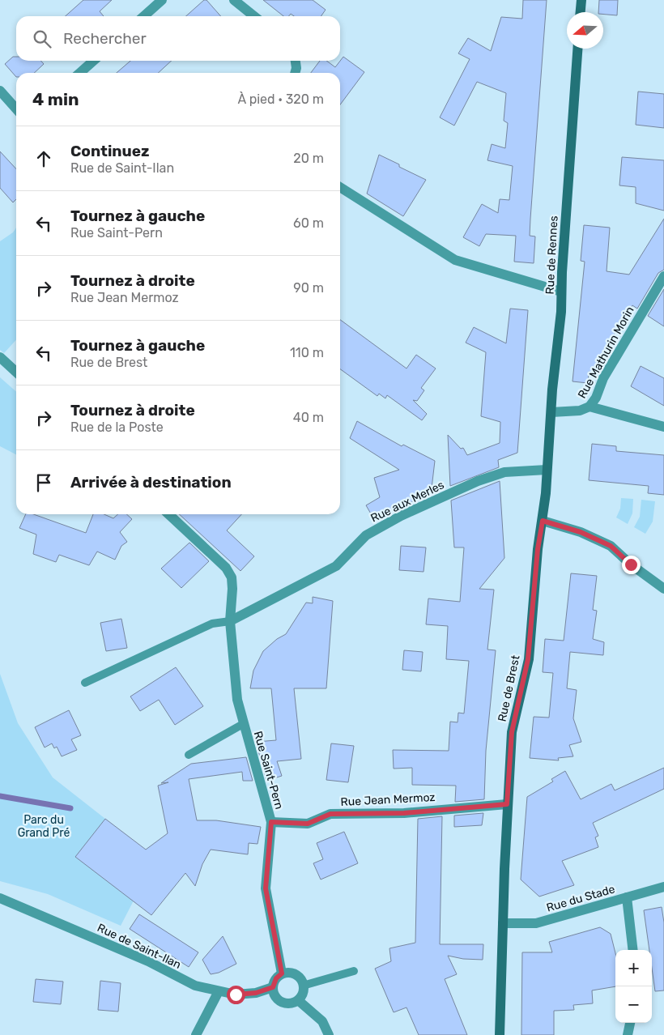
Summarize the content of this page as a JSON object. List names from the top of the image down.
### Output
{
  "streets": {
    "main road": ["Rue de Rennes", "Rue de Brest"],
    "street": [
      "Rue Mathurin Morin",
      "Rue aux Merles",
      "Rue Saint-Pern",
      "Rue Jean Mermoz",
      "Rue du Stade",
      "Rue de Saint-Ilan"
    ]
  },
  "crossings": [
    ["Rue de Rennes", "Rue Mathurin Morin"],
    ["Rue de Rennes", "Rue aux Merles"],
    ["Rue de Rennes", "Rue de Brest"],
    ["Rue aux Merles", "Rue de Brest"],
    ["Rue aux Merles", "Rue Saint-Pern"],
    ["Rue de Brest", "Rue Jean Mermoz"],
    ["Rue de Brest", "Rue du Stade"],
    ["Rue Saint-Pern", "Rue Jean Mermoz"],
    ["Rue Saint-Pern", "Rue de Saint-Ilan"]
  ],
  "parks": ["Parc du Grand Pré"],
  "north": "left",
  "page": {
    "search": "Rechercher",
    "heading": ["4 min", "À pied · 320 m"],
    "list": [
      ["Continuez", "Rue de Saint-Ilan", "20 m"],
      ["Tournez à gauche", "Rue Saint-Pern", "60 m"],
      ["Tournez à droite", "Rue Jean Mermoz", "90 m"],
      ["Tournez à gauche", "Rue de Brest", "110 m"],
      ["Tournez à droite", "Rue de la Poste", "40 m"],
      "Arrivée à destination"
    ],
    "map_buttons": ["+", "−"]
  }
}
